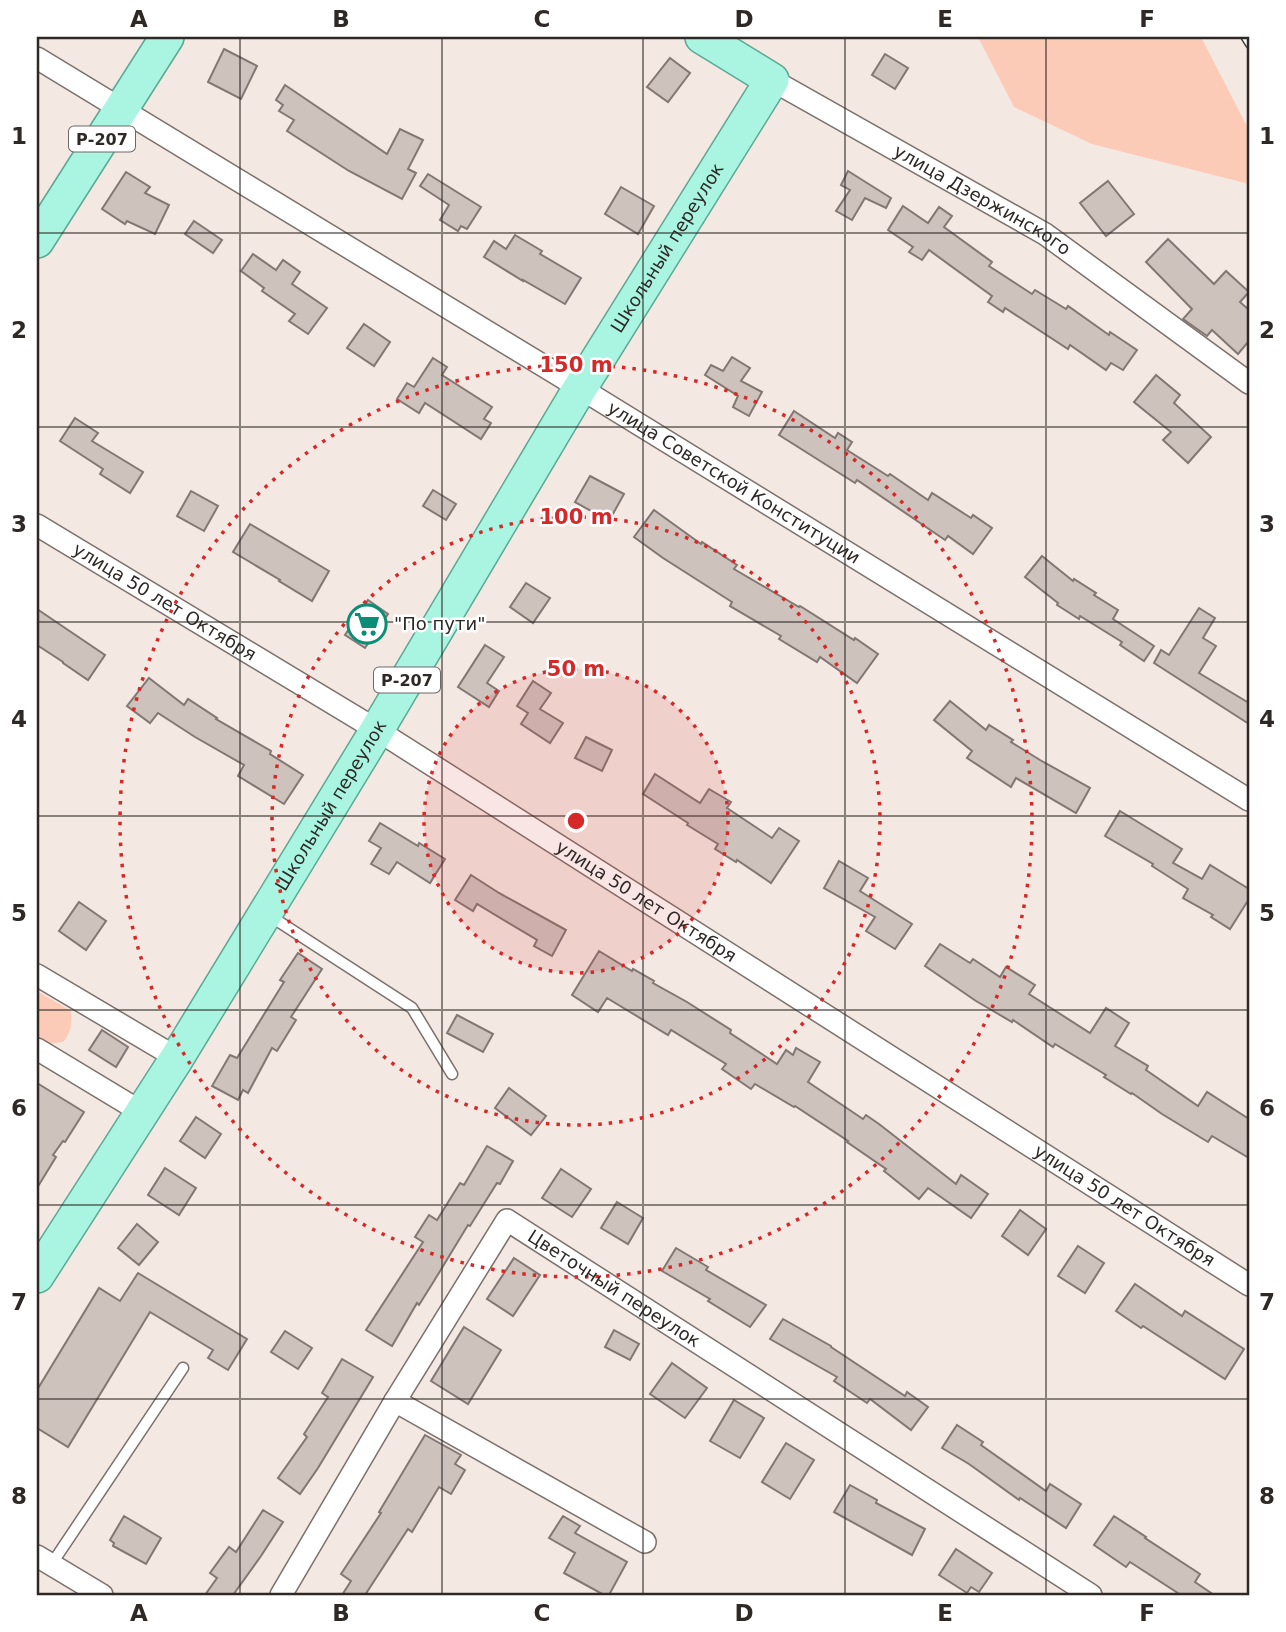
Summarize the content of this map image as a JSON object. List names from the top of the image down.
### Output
{
  "streets": {
    "main road": ["Р-207", "улица Дзержинского", "Школьный переулок"],
    "street": ["улица Советской Конституции", "улица 50 лет Октября", "Цветочный переулок"]
  },
  "crossings": [
    ["Р-207", "улица Советской Конституции"],
    ["улица Дзержинского", "Школьный переулок"],
    ["Школьный переулок", "улица Советской Конституции"],
    ["Школьный переулок", "улица 50 лет Октября"]
  ],
  "places": {
    "supermarket": ["\"По пути\""]
  },
  "grid": {
    "columns": [
      "A",
      "B",
      "C",
      "D",
      "E",
      "F"
    ],
    "rows": [
      "1",
      "2",
      "3",
      "4",
      "5",
      "6",
      "7",
      "8"
    ]
  },
  "rings": ["150 m", "100 m", "50 m"]
}
